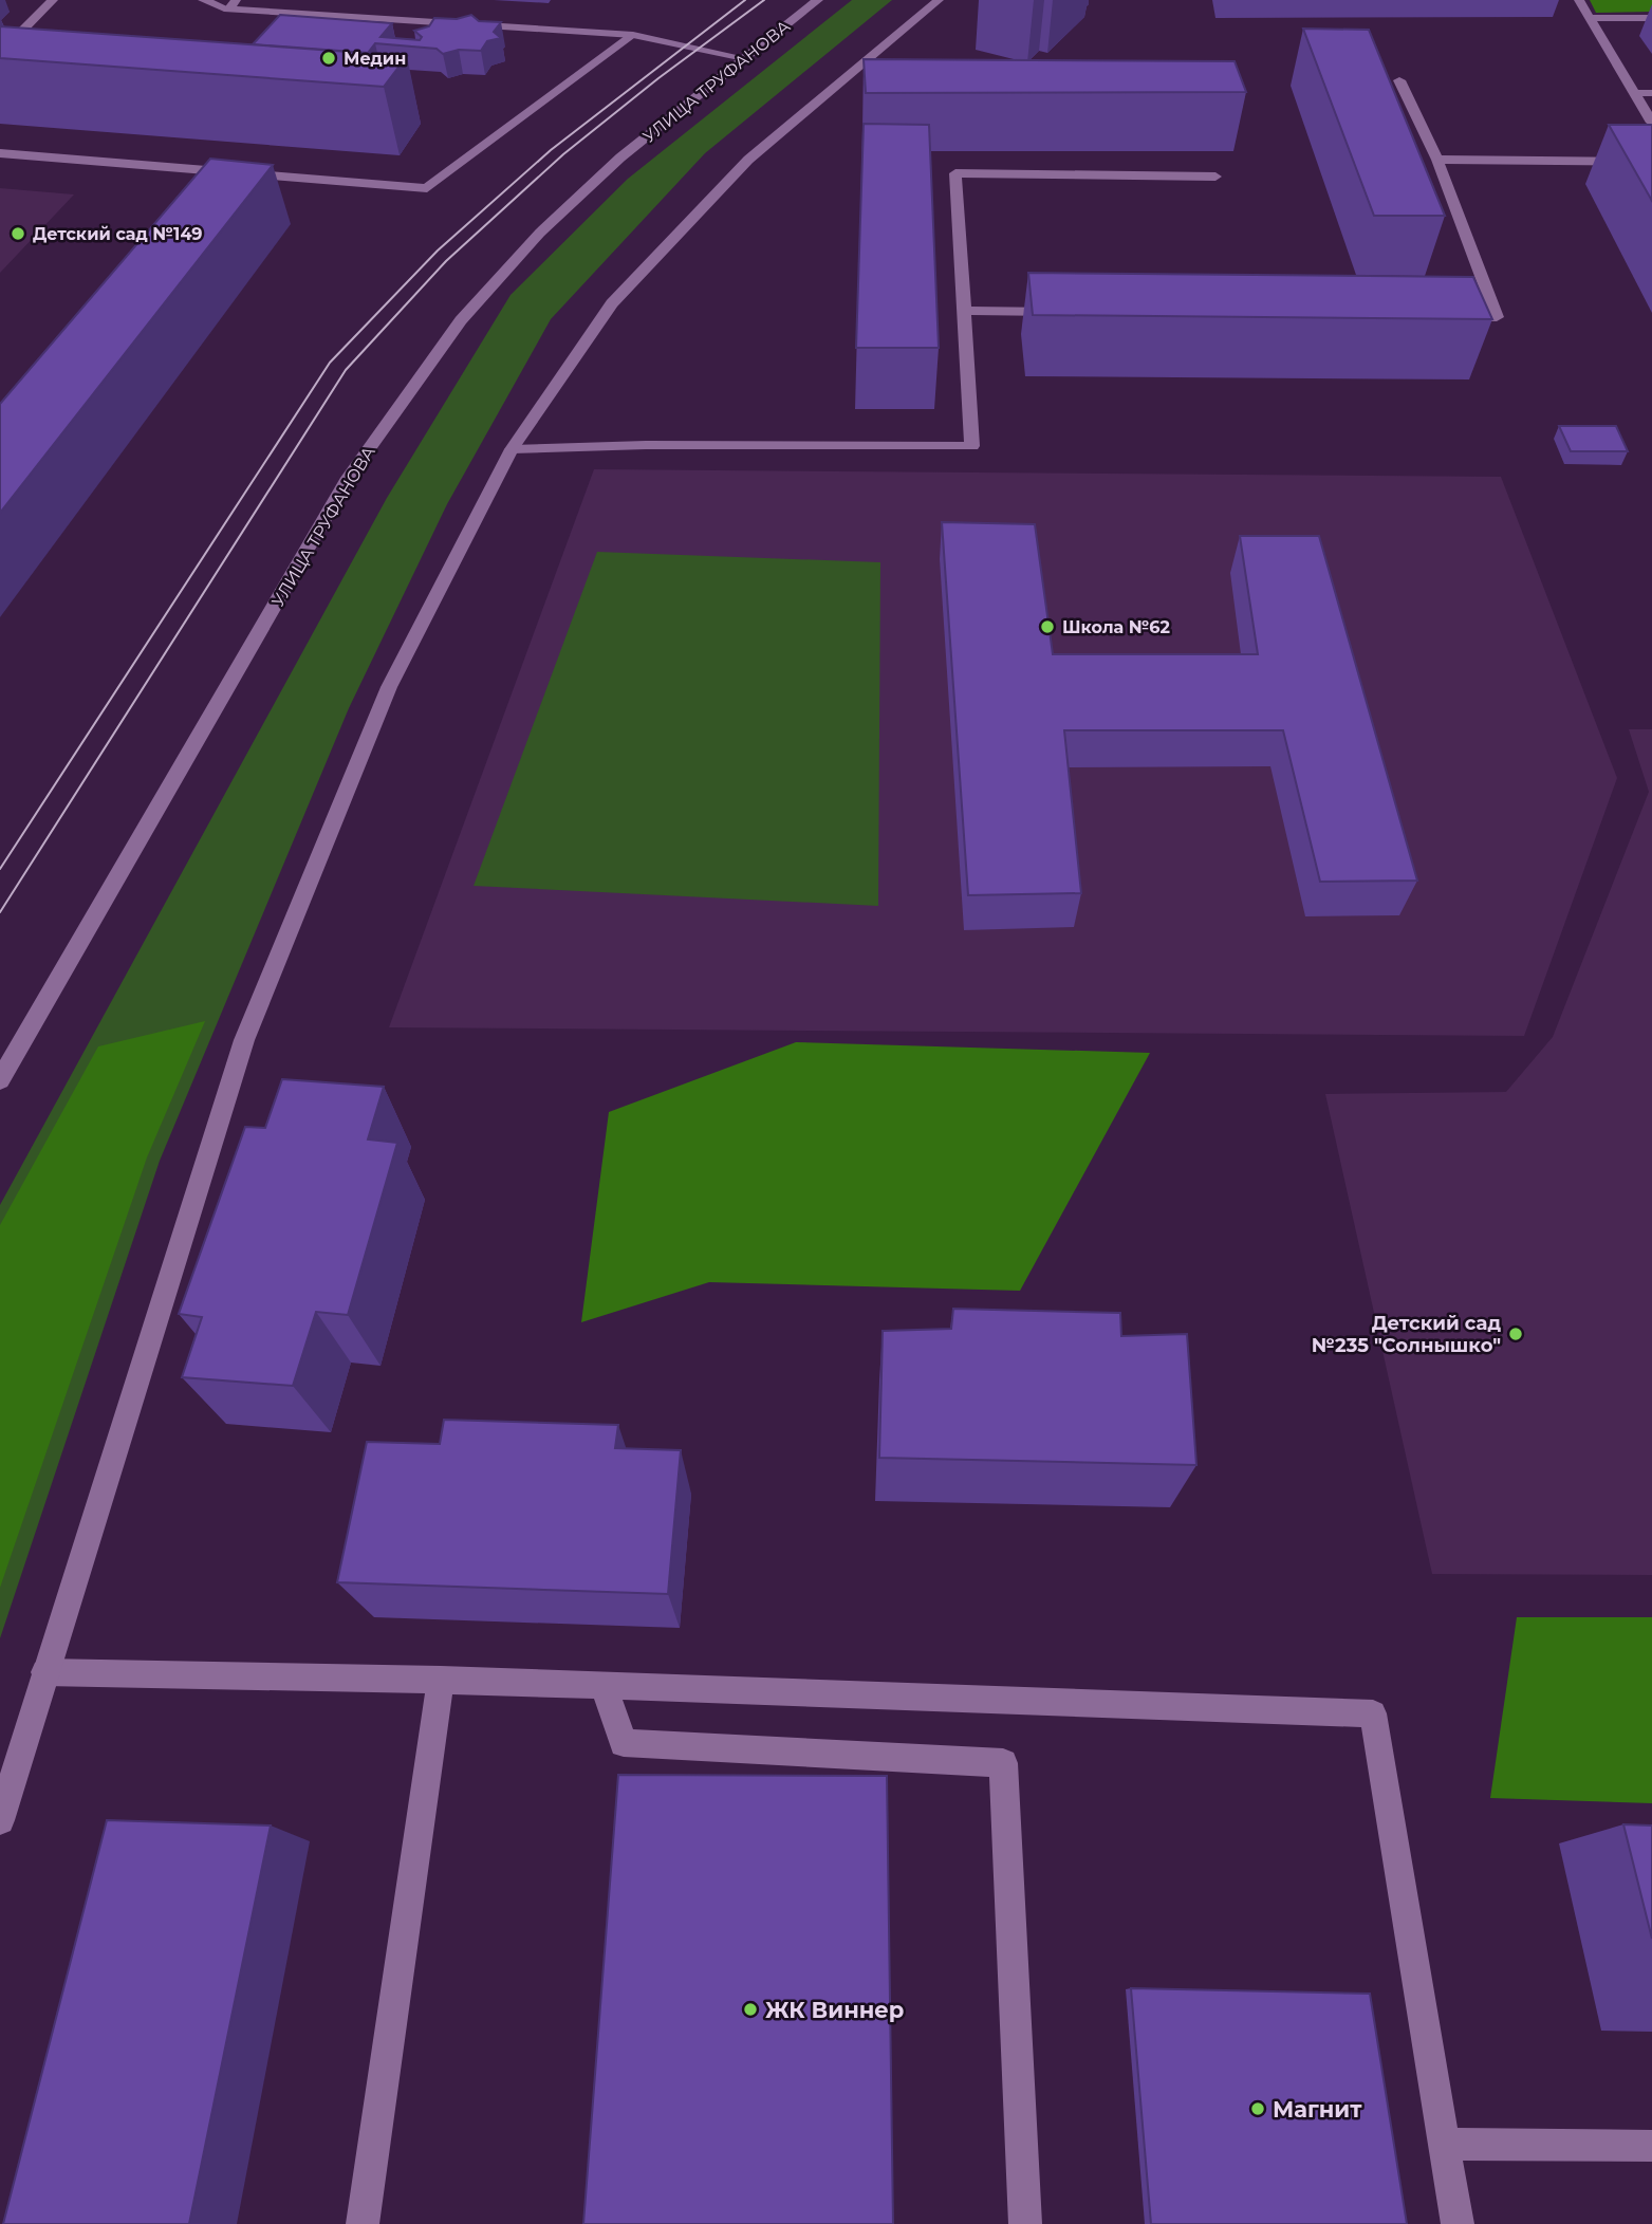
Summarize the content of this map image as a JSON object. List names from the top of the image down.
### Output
{
  "streets": {
    "street": ["УЛИЦА ТРУФАНОВА"]
  },
  "places": [
    "Медин",
    "Детский сад №149",
    "Школа №62",
    "Детский сад №235 \"Солнышко\"",
    "ЖК Виннер",
    "Магнит"
  ]
}
